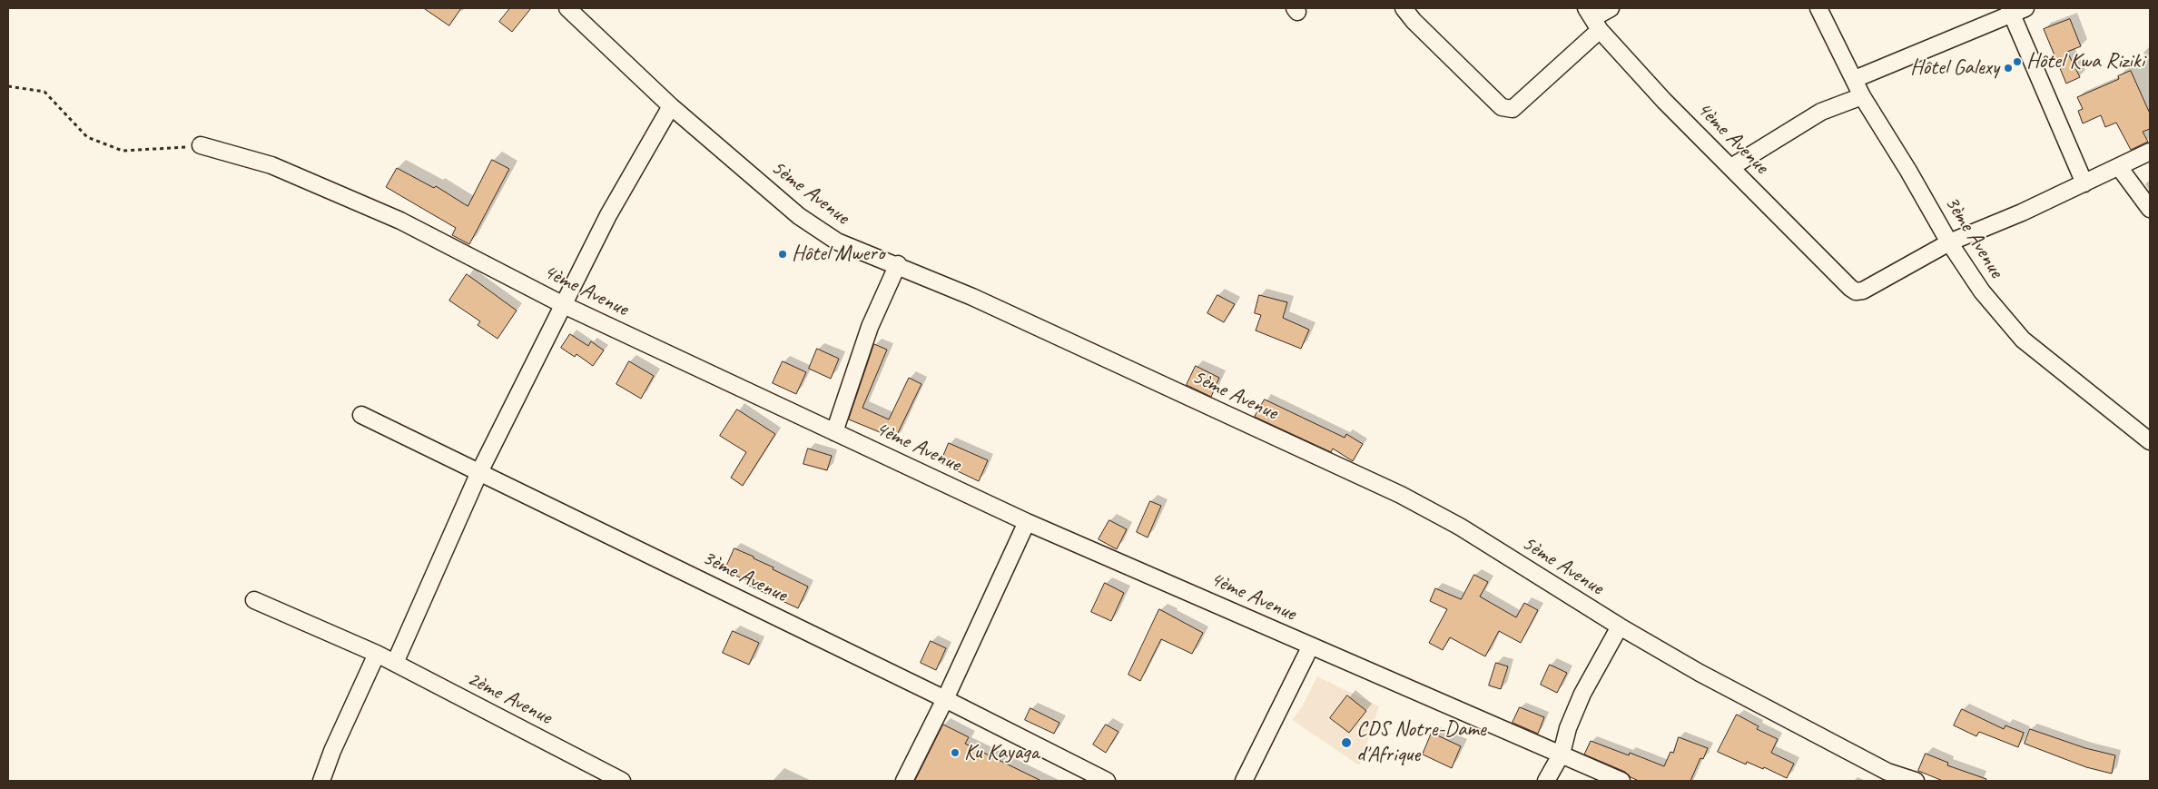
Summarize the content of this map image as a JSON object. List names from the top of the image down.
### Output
{
  "streets": {
    "street": [
      "4ème Avenue",
      "5ème Avenue",
      "3ème Avenue",
      "2ème Avenue"
    ]
  },
  "crossings": [
    ["4ème Avenue", "3ème Avenue"]
  ],
  "places": [
    "Hôtel Kwa Riziki",
    "Hôtel Galexy",
    "Hôtel Mwero",
    "CDS Notre-Dame d'Afrique",
    "Ku Kayaga"
  ]
}
